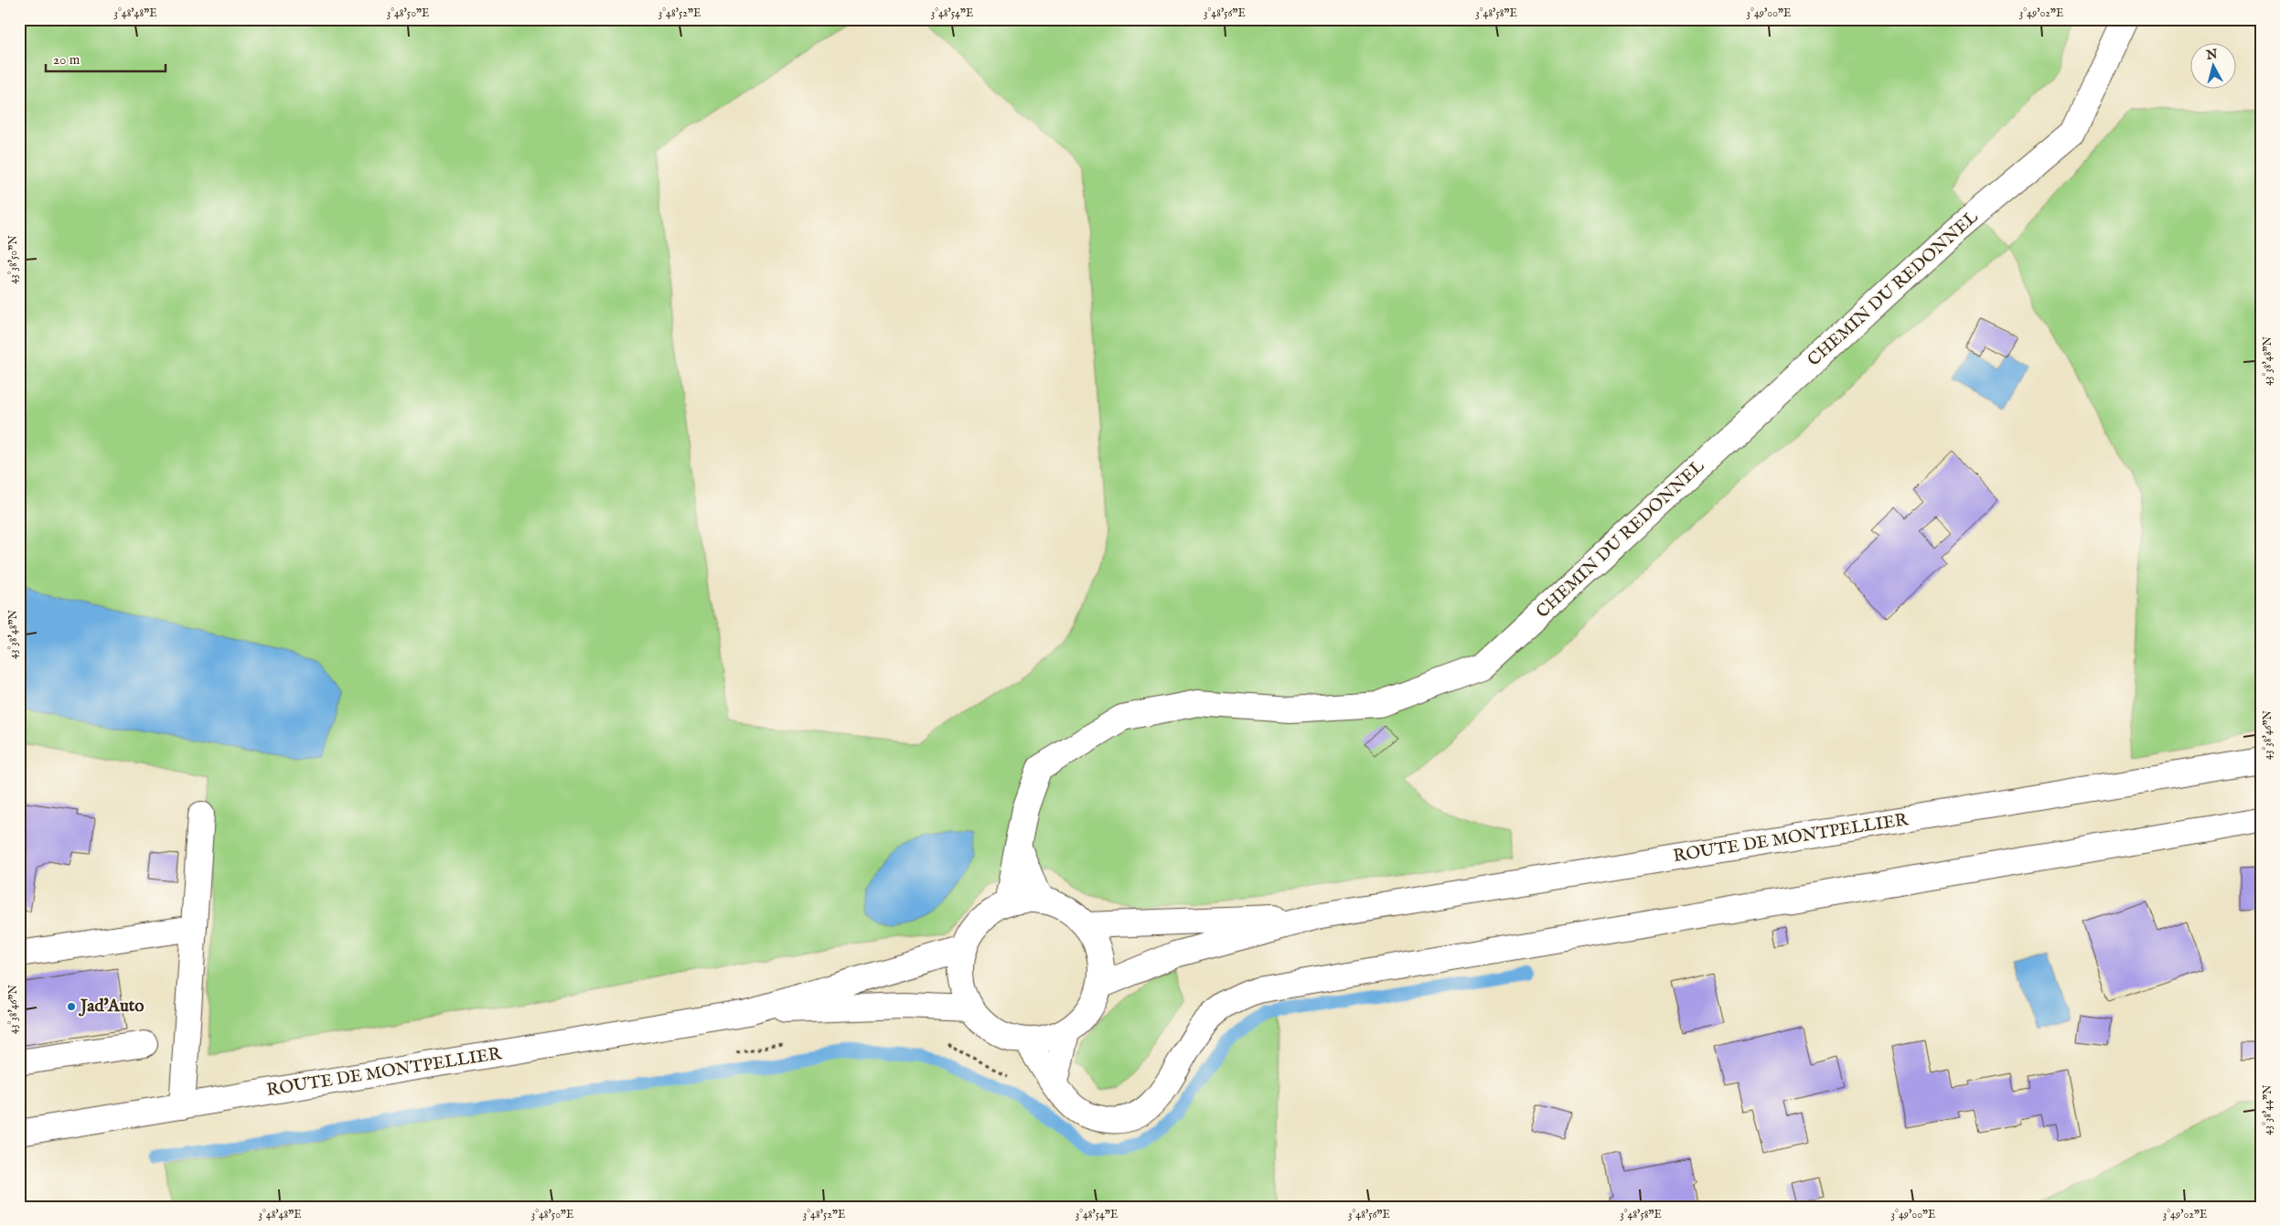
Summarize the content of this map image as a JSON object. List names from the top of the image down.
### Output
{
  "streets": {
    "street": ["CHEMIN DU REDONNEL", "ROUTE DE MONTPELLIER"]
  },
  "crossings": [
    ["CHEMIN DU REDONNEL", "ROUTE DE MONTPELLIER"]
  ],
  "places": ["Jad'Auto"],
  "scale_bar": "20 m",
  "north": "top",
  "coordinates": [
    "3°48'48\"E",
    "3°48'50\"E",
    "3°48'52\"E",
    "3°48'54\"E",
    "3°48'56\"E",
    "3°48'58\"E",
    "3°49'00\"E",
    "3°49'02\"E",
    "43°38'50\"N",
    "43°38'48\"N",
    "43°38'46\"N",
    "43°38'44\"N"
  ]
}
